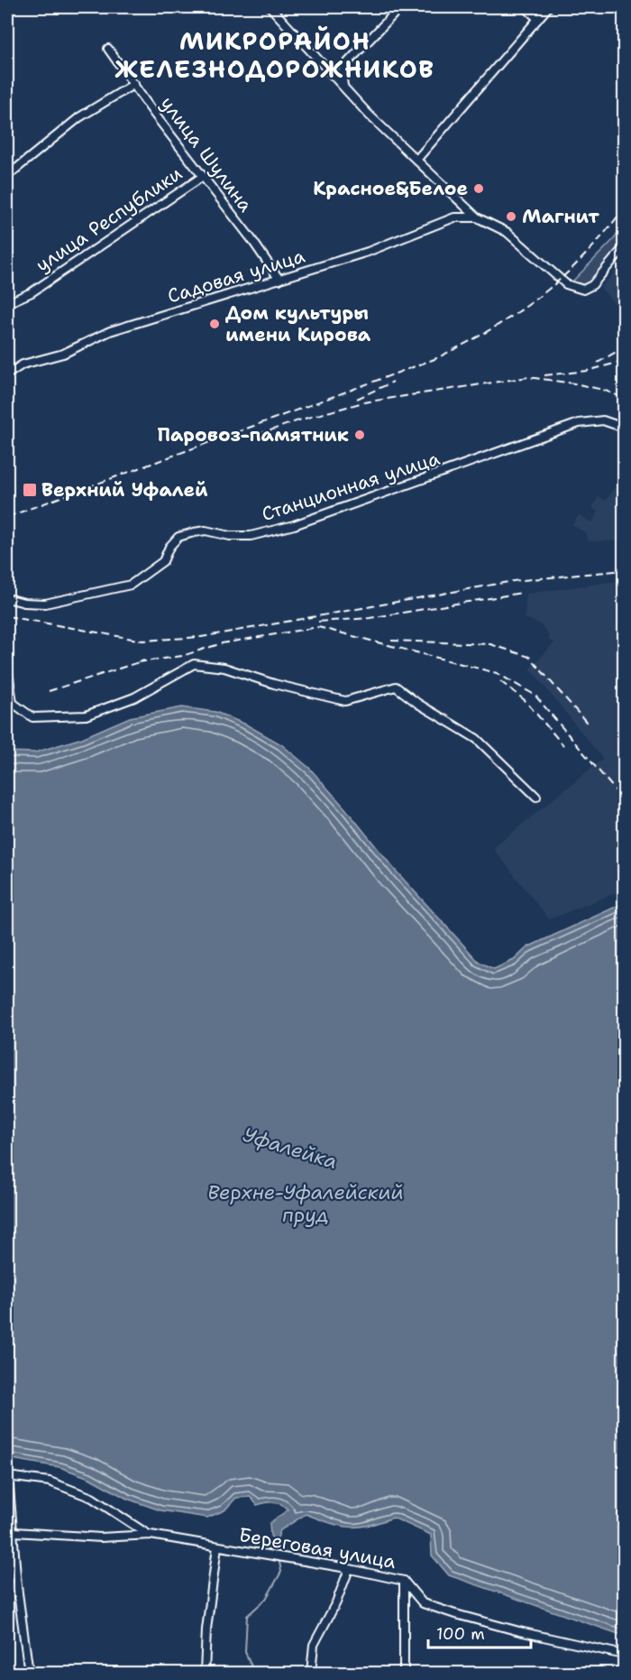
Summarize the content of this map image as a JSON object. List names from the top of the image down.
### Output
{
  "streets": {
    "street": [
      "улица Шулина",
      "улица Республики",
      "Садовая улица",
      "Станционная улица",
      "Береговая улица"
    ]
  },
  "crossings": [
    ["улица Шулина", "улица Республики"],
    ["улица Шулина", "Садовая улица"]
  ],
  "districts": ["МИКРОРАЙОН ЖЕЛЕЗНОДОРОЖНИКОВ"],
  "water": ["Уфалейка", "Верхне-Уфалейский пруд"],
  "places": {
    "other": [
      "Красное&Белое",
      "Магнит",
      "Дом культуры имени Кирова",
      "Паровоз-памятник"
    ],
    "transit": ["Верхний Уфалей"]
  },
  "scale_bar": "100 m"
}
